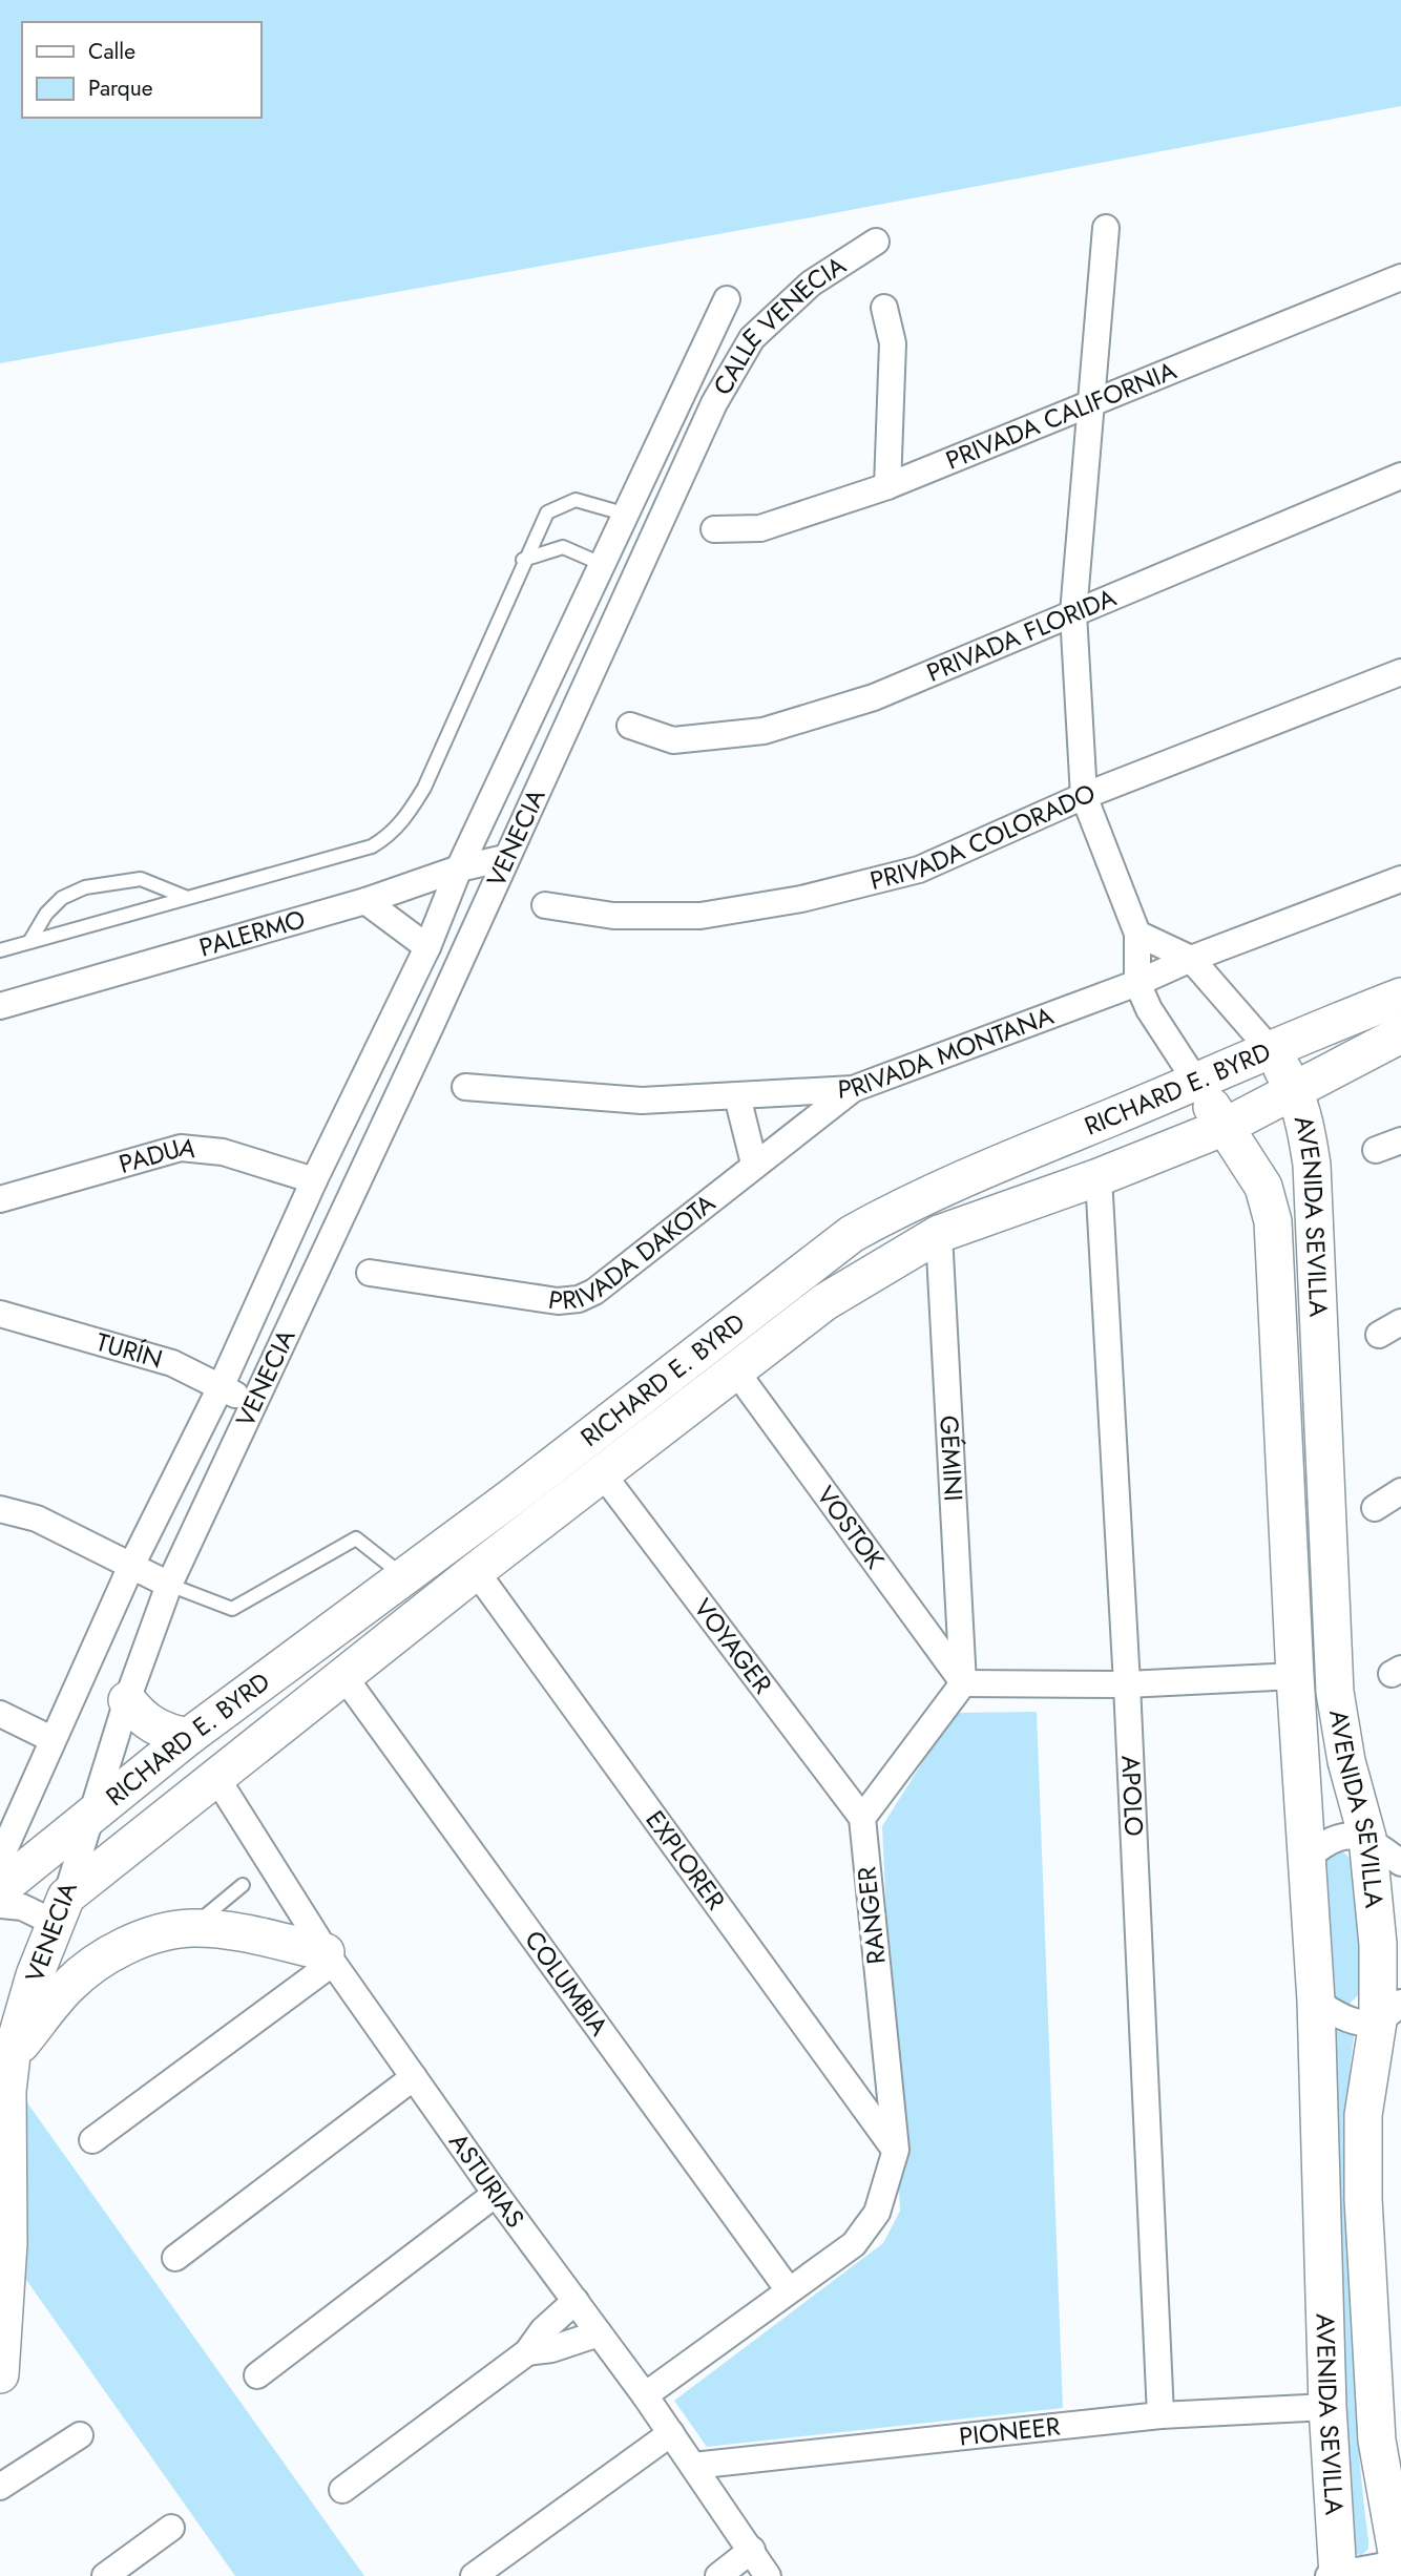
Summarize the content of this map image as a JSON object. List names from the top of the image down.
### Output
{
  "streets": {
    "street": [
      "CALLE VENECIA",
      "PRIVADA CALIFORNIA",
      "PRIVADA FLORIDA",
      "PRIVADA COLORADO",
      "VENECIA",
      "PALERMO",
      "PRIVADA MONTANA",
      "RICHARD E. BYRD",
      "PADUA",
      "AVENIDA SEVILLA",
      "PRIVADA DAKOTA",
      "TURÍN",
      "GÉMINI",
      "VOSTOK",
      "VOYAGER",
      "APOLO",
      "EXPLORER",
      "RANGER",
      "COLUMBIA",
      "ASTURIAS",
      "PIONEER"
    ]
  },
  "crossings": [
    ["CALLE VENECIA", "VENECIA"],
    ["VENECIA", "PALERMO"],
    ["VENECIA", "RICHARD E. BYRD"],
    ["VENECIA", "PADUA"],
    ["VENECIA", "TURÍN"],
    ["PRIVADA MONTANA", "PRIVADA DAKOTA"],
    ["RICHARD E. BYRD", "AVENIDA SEVILLA"],
    ["RICHARD E. BYRD", "GÉMINI"],
    ["RICHARD E. BYRD", "VOSTOK"],
    ["RICHARD E. BYRD", "VOYAGER"],
    ["RICHARD E. BYRD", "APOLO"],
    ["RICHARD E. BYRD", "EXPLORER"],
    ["RICHARD E. BYRD", "COLUMBIA"],
    ["RICHARD E. BYRD", "ASTURIAS"],
    ["AVENIDA SEVILLA", "PIONEER"],
    ["GÉMINI", "VOSTOK"],
    ["VOYAGER", "RANGER"],
    ["APOLO", "PIONEER"],
    ["EXPLORER", "RANGER"],
    ["RANGER", "COLUMBIA"],
    ["RANGER", "ASTURIAS"],
    ["ASTURIAS", "PIONEER"]
  ],
  "legend": ["Calle", "Parque"]
}
